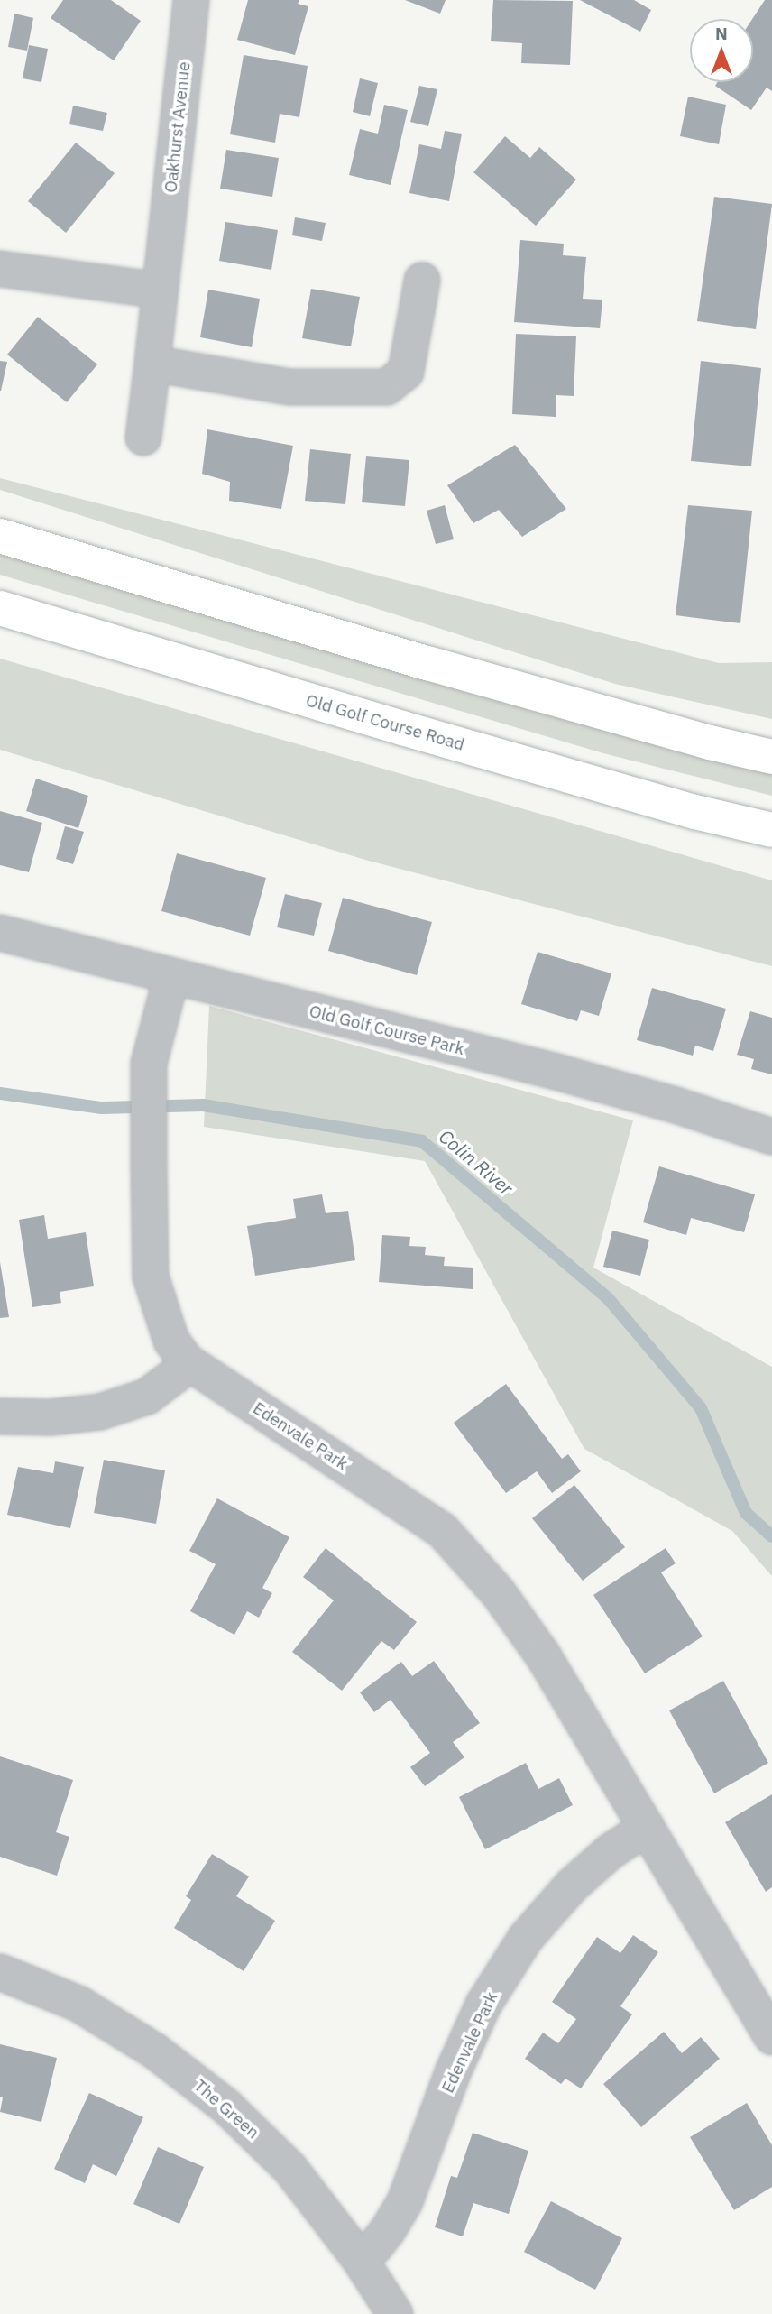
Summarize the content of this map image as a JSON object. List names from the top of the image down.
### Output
{
  "streets": {
    "highway": ["Old Golf Course Road"],
    "street": [
      "Oakhurst Avenue",
      "Old Golf Course Park",
      "Edenvale Park",
      "The Green"
    ]
  },
  "crossings": [
    ["Old Golf Course Park", "Edenvale Park"],
    ["Edenvale Park", "The Green"]
  ],
  "water": ["Colin River"],
  "north": "top"
}
